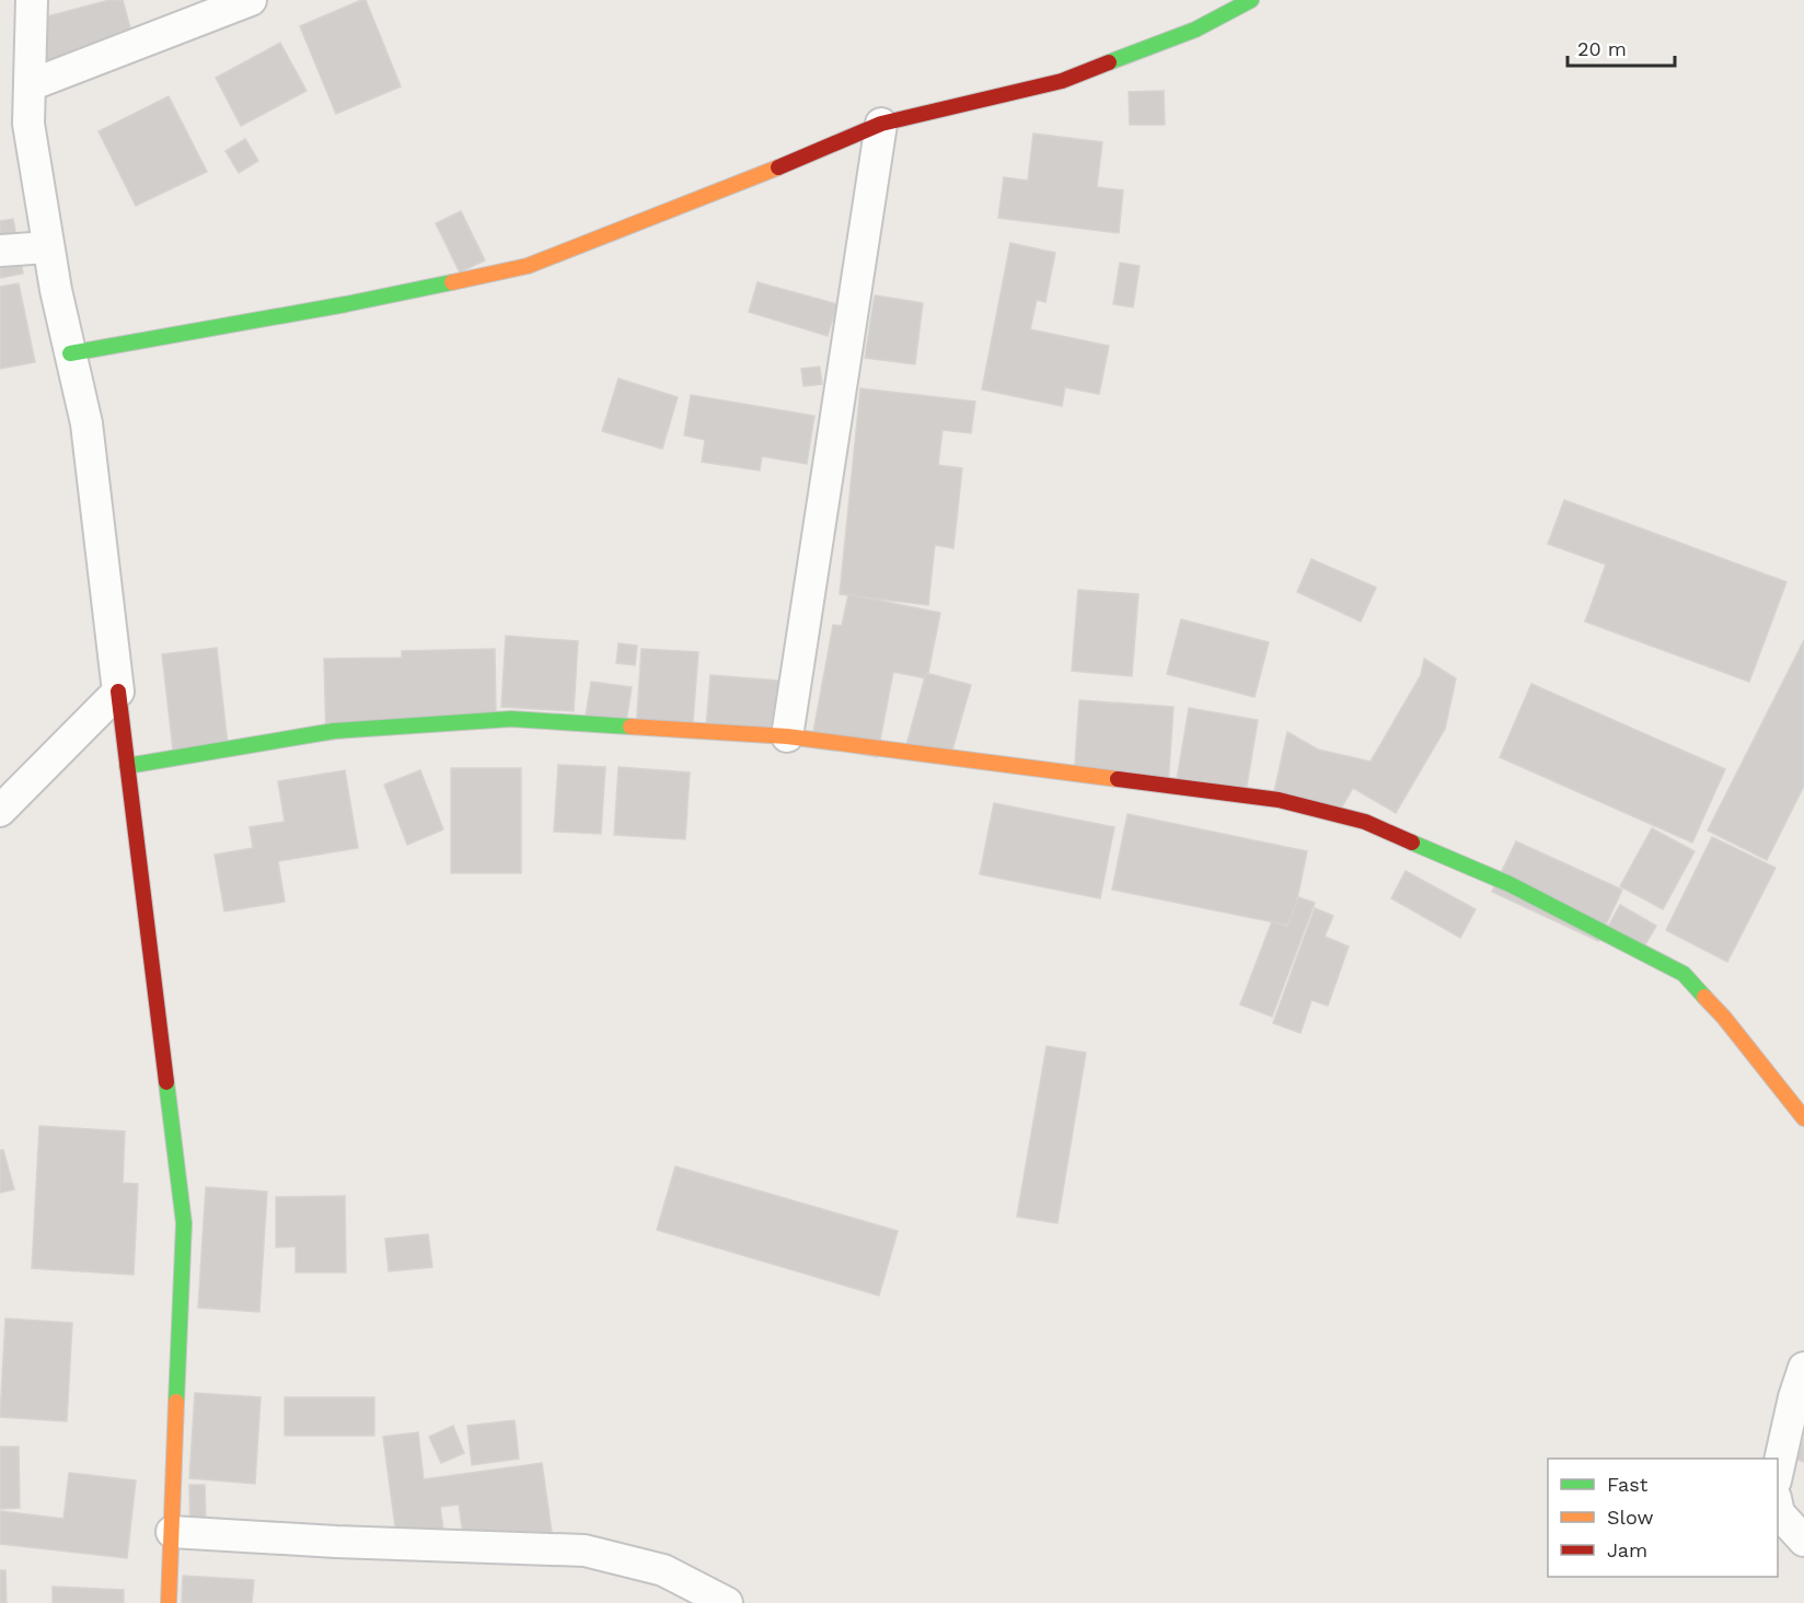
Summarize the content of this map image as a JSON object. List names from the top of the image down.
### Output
{
  "legend": ["Fast", "Slow", "Jam"],
  "scale_bar": "20 m"
}
